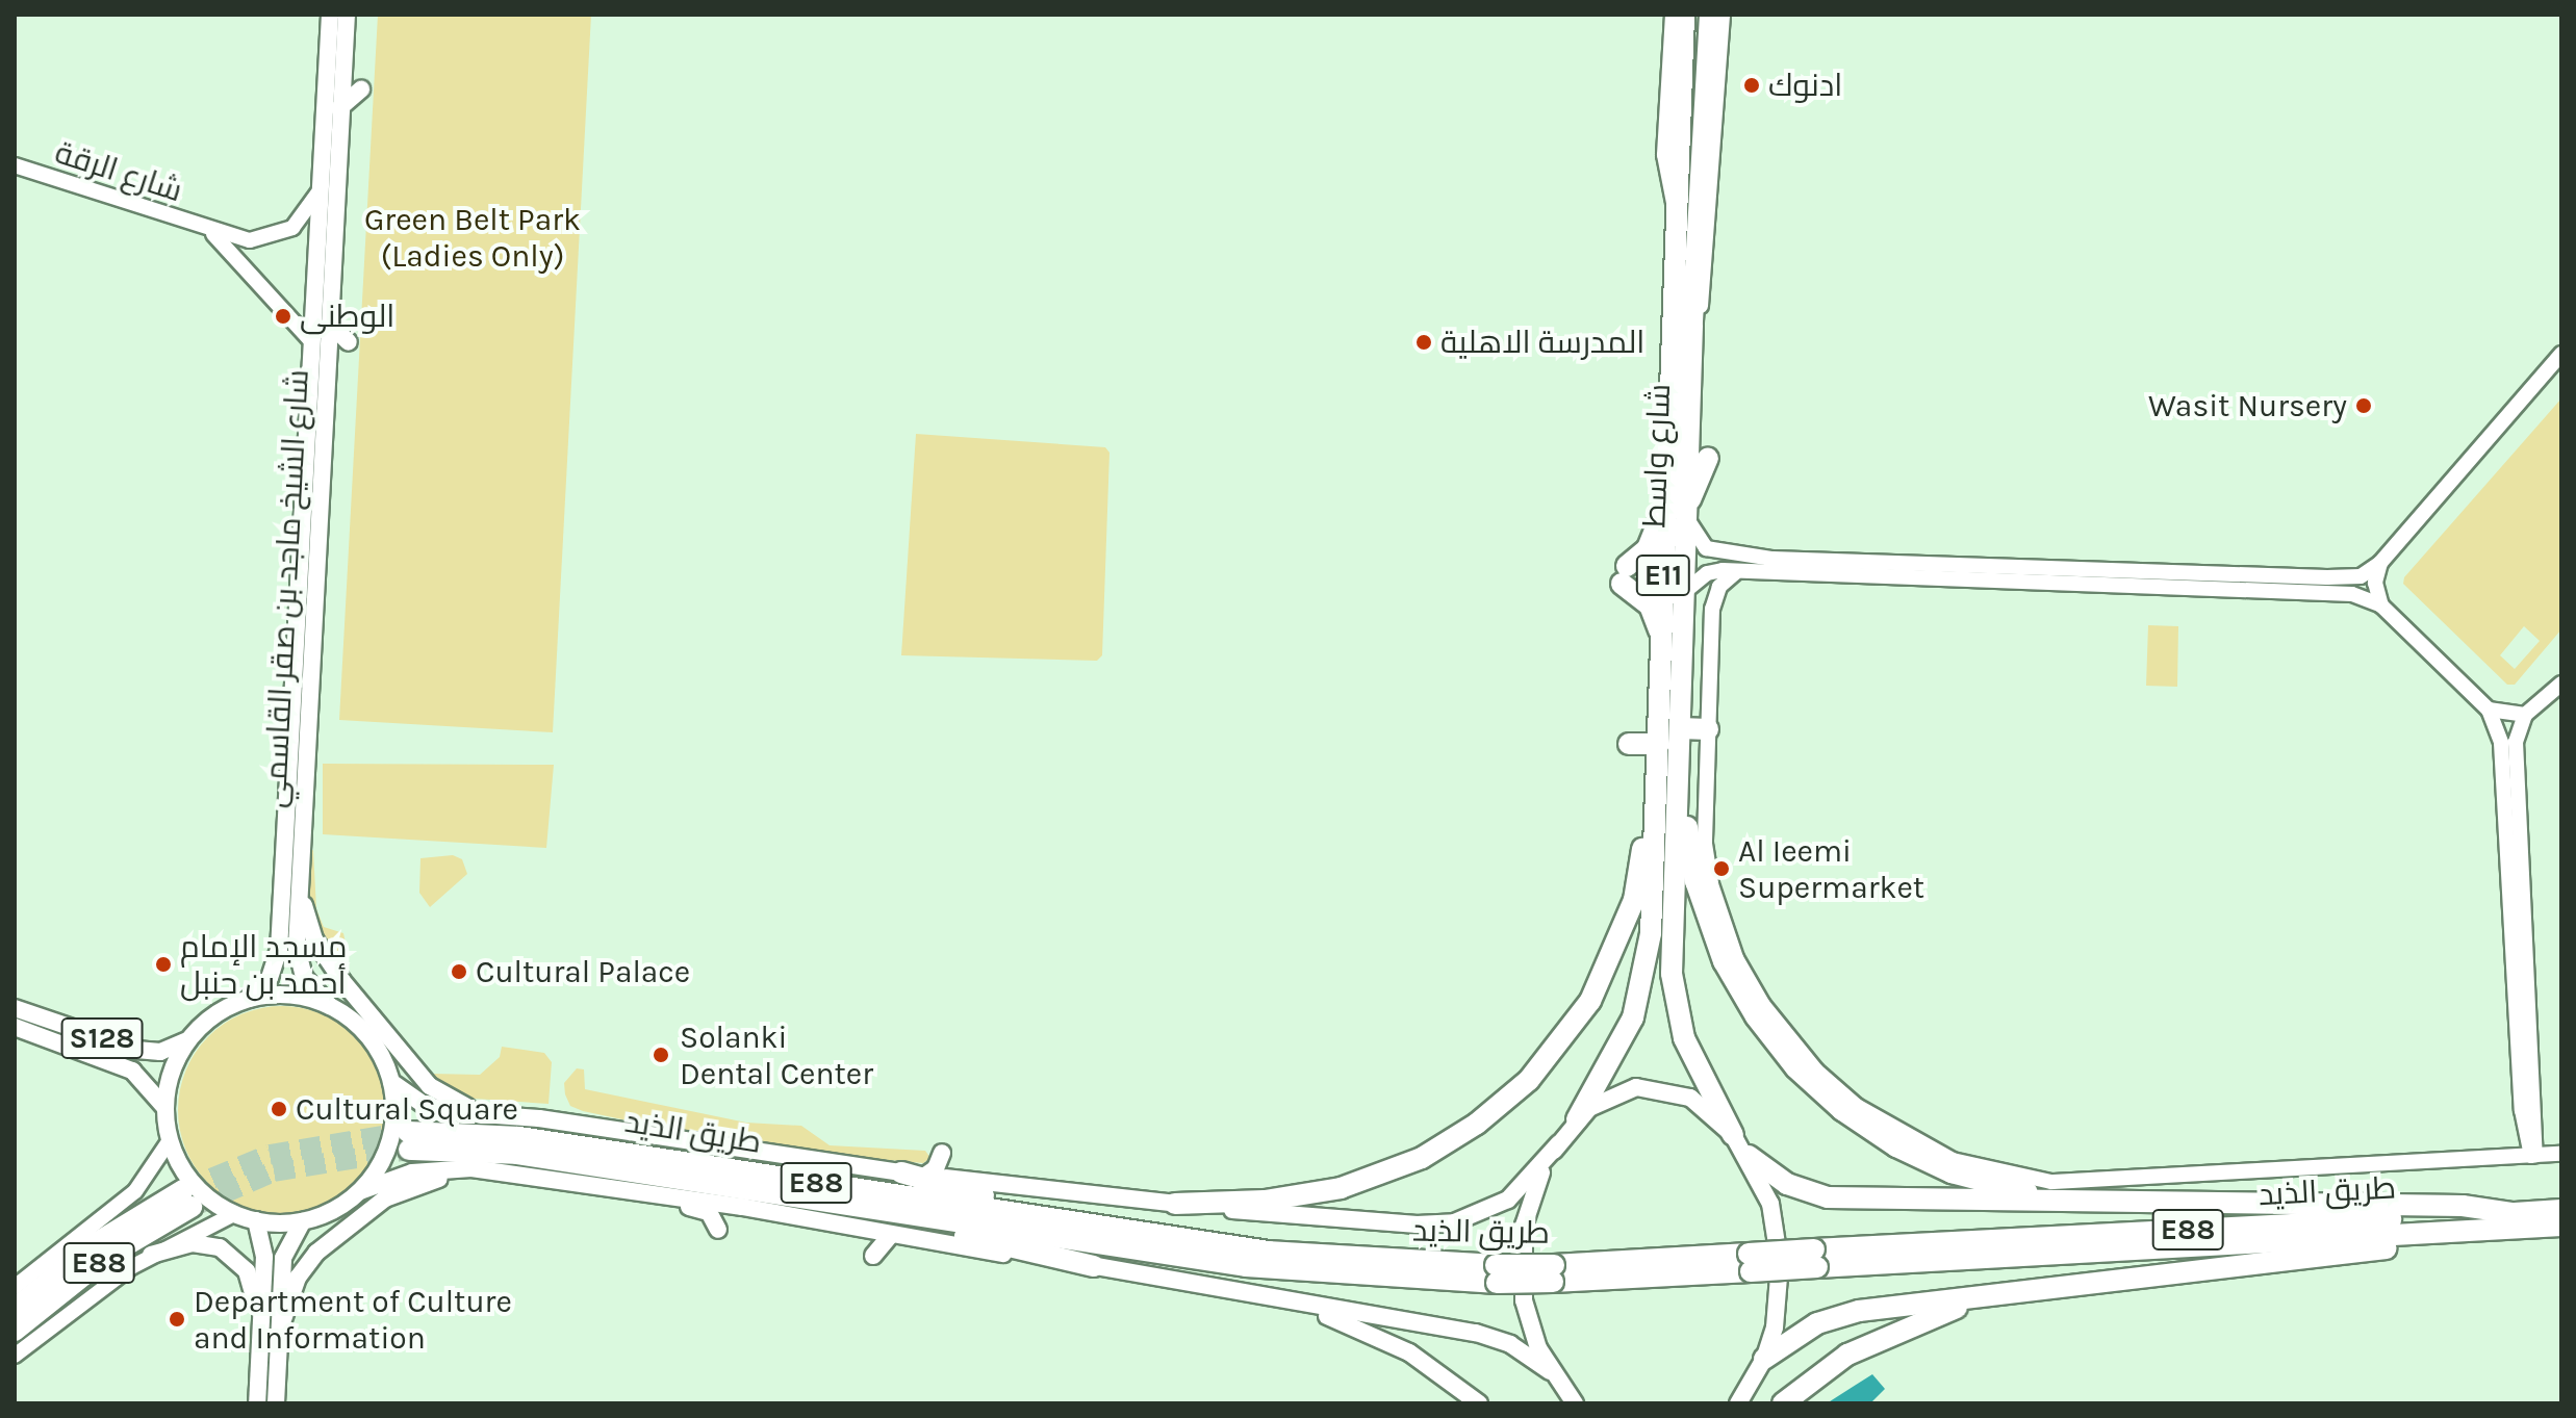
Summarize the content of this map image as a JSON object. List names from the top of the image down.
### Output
{
  "streets": {
    "highway": [
      "شارع واسط",
      "E11",
      "طريق الذيد",
      "E88"
    ],
    "main road": ["شارع الشيخ ماجد بن صقر القاسمي", "S128"],
    "street": ["شارع الرقة"]
  },
  "crossings": [
    ["شارع الرقة", "شارع الشيخ ماجد بن صقر القاسمي"],
    ["شارع الشيخ ماجد بن صقر القاسمي", "S128"]
  ],
  "parks": ["Green Belt Park (Ladies Only)"],
  "places": [
    "ادنوك",
    "الوطنی",
    "المدرسة الاهلية",
    "Wasit Nursery",
    "Al Ieemi Supermarket",
    "مسجد الإمام أحمد بن حنبل",
    "Cultural Palace",
    "Solanki Dental Center",
    "Cultural Square",
    "Department of Culture and Information"
  ]
}
